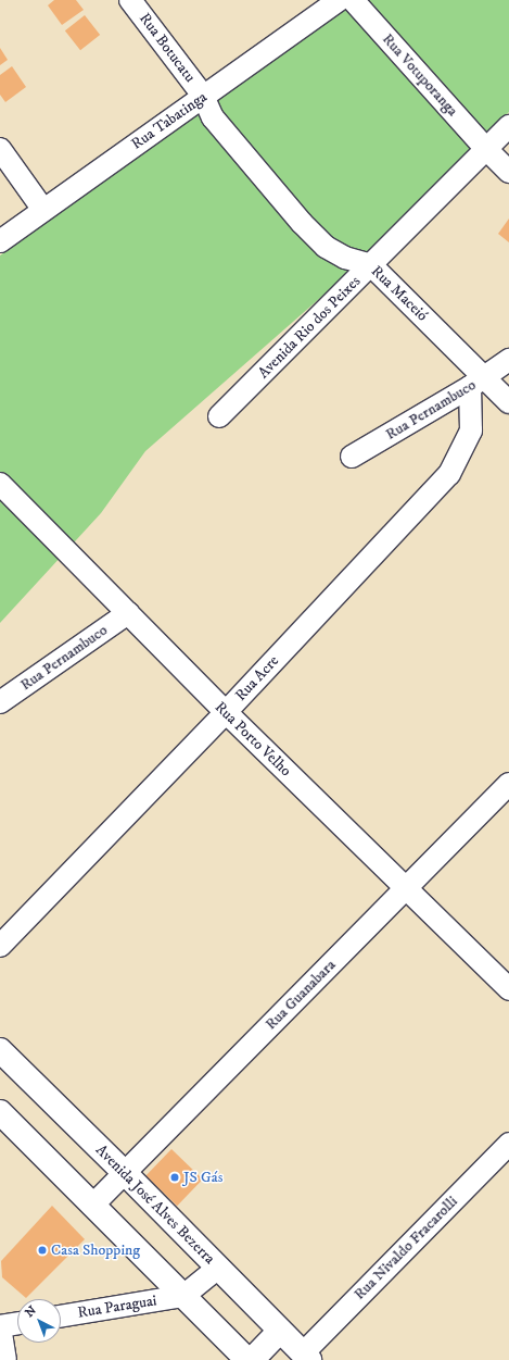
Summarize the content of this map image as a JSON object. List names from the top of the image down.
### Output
{
  "streets": {
    "street": [
      "Rua Botucatu",
      "Rua Votuporanga",
      "Rua Tabatinga",
      "Rua Maceió",
      "Avenida Rio dos Peixes",
      "Rua Pernambuco",
      "Rua Acre",
      "Rua Porto Velho",
      "Rua Guanabara",
      "Avenida José Alves Bezerra",
      "Rua Nivaldo Fracarolli",
      "Rua Paraguai"
    ]
  },
  "crossings": [
    ["Rua Botucatu", "Rua Tabatinga"],
    ["Rua Botucatu", "Rua Maceió"],
    ["Rua Votuporanga", "Avenida Rio dos Peixes"],
    ["Rua Tabatinga", "Rua Maceió"],
    ["Rua Maceió", "Avenida Rio dos Peixes"],
    ["Rua Maceió", "Rua Pernambuco"],
    ["Rua Maceió", "Rua Acre"],
    ["Rua Pernambuco", "Rua Acre"],
    ["Rua Pernambuco", "Rua Porto Velho"],
    ["Rua Acre", "Rua Porto Velho"],
    ["Rua Porto Velho", "Rua Guanabara"],
    ["Rua Guanabara", "Avenida José Alves Bezerra"],
    ["Avenida José Alves Bezerra", "Rua Nivaldo Fracarolli"]
  ],
  "places": ["JS Gás", "Casa Shopping"],
  "north": "top left"
}
